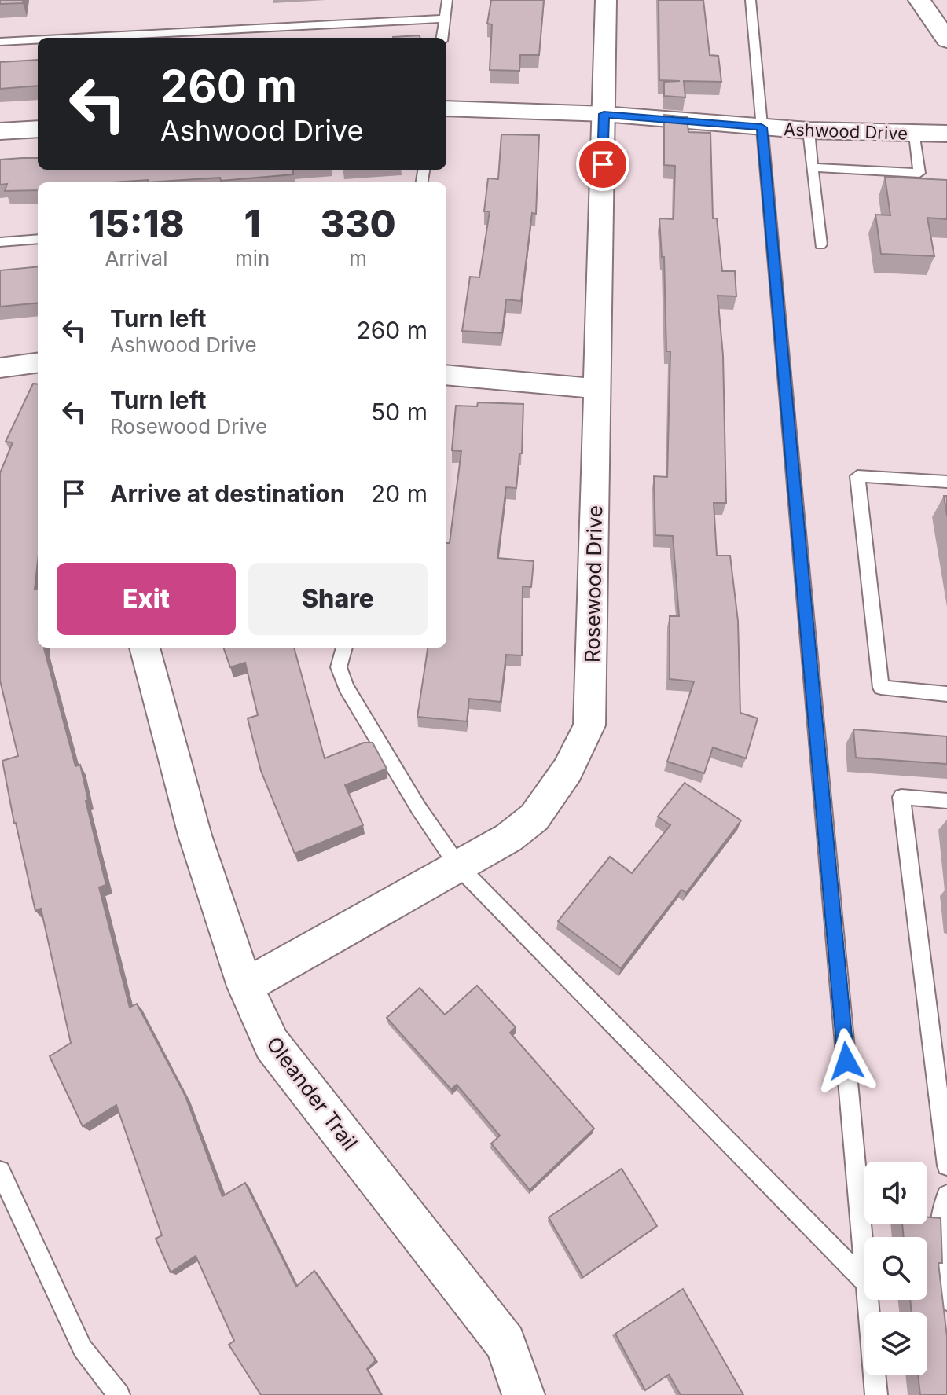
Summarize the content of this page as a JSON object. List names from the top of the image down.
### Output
{
  "streets": {
    "street": ["Ashwood Drive", "Rosewood Drive", "Oleander Trail"]
  },
  "crossings": [
    ["Ashwood Drive", "Rosewood Drive"],
    ["Rosewood Drive", "Oleander Trail"]
  ],
  "page": {
    "turn": ["260 m", "Ashwood Drive"],
    "eta": [
      "15:18",
      "Arrival",
      "1",
      "min",
      "330",
      "m"
    ],
    "list": [
      {
        "name": "Turn left",
        "note": "Ashwood Drive",
        "value": "260 m"
      },
      {
        "name": "Turn left",
        "note": "Rosewood Drive",
        "value": "50 m"
      },
      {
        "name": "Arrive at destination",
        "value": "20 m"
      }
    ],
    "buttons": ["Exit", "Share"]
  }
}
